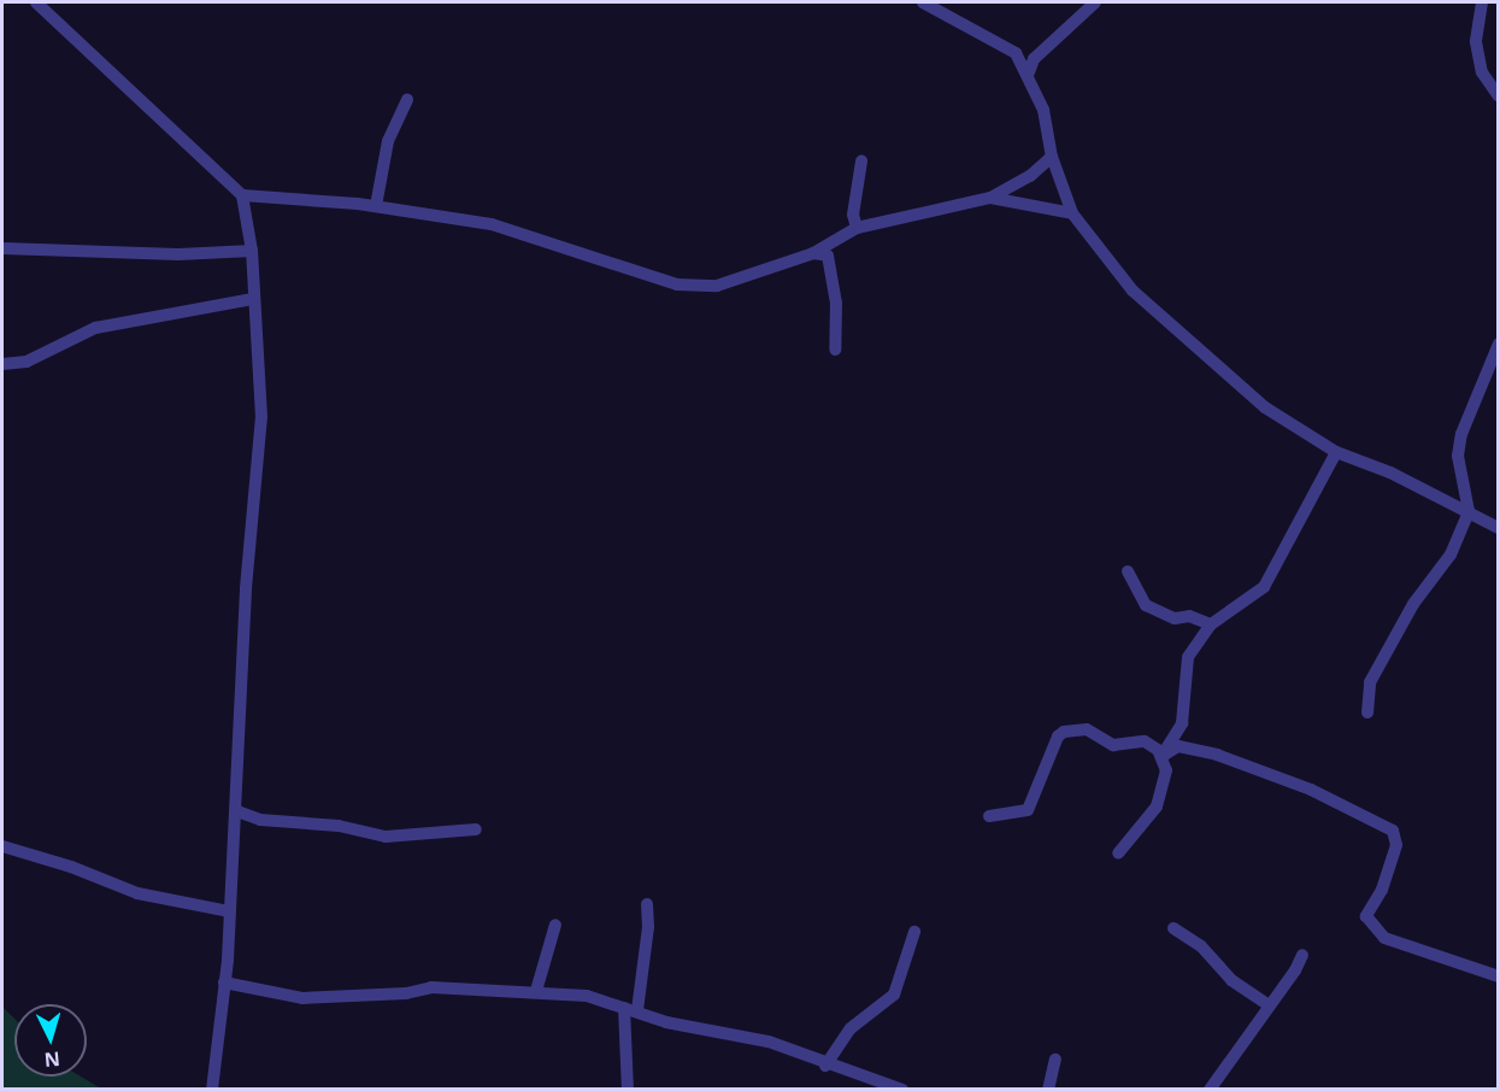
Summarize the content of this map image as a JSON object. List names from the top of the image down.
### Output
{
  "north": "bottom"
}
